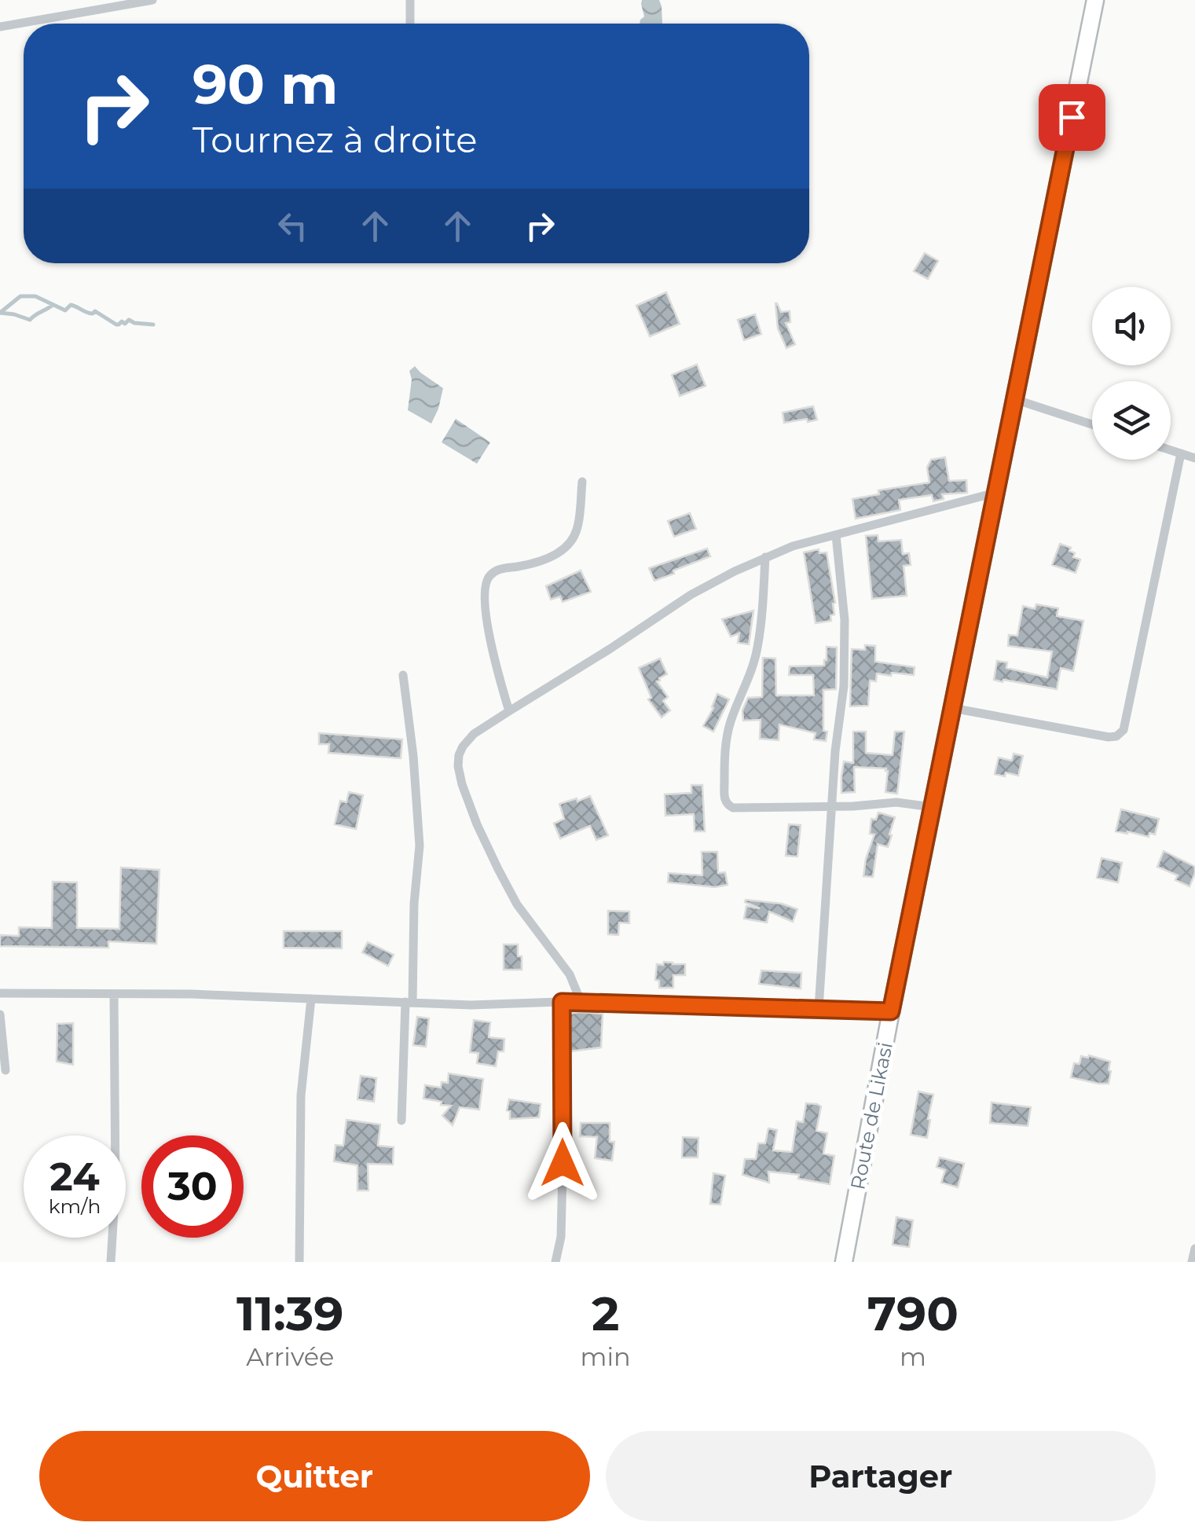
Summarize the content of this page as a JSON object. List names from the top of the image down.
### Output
{
  "streets": {
    "highway": ["Route de Likasi"]
  },
  "page": {
    "turn": ["90 m", "Tournez à droite"],
    "speed": "24 km/h",
    "limit": "30",
    "eta": [
      "11:39",
      "Arrivée",
      "2",
      "min",
      "790",
      "m"
    ],
    "buttons": ["Quitter", "Partager"]
  }
}
